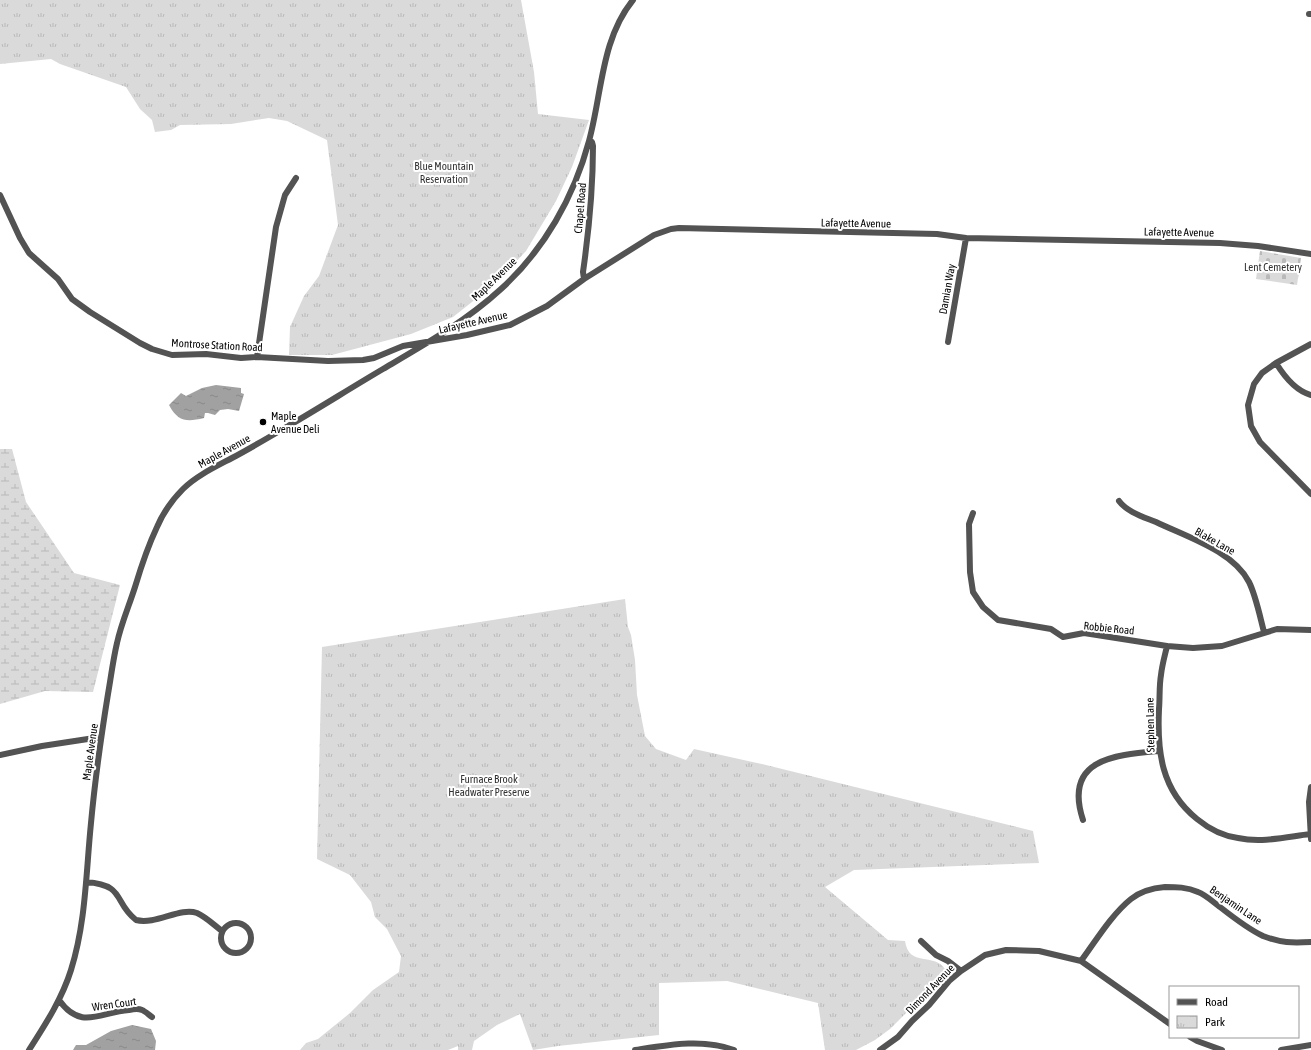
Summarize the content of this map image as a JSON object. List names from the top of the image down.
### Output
{
  "streets": {
    "street": [
      "Chapel Road",
      "Lafayette Avenue",
      "Maple Avenue",
      "Damian Way",
      "Montrose Station Road",
      "Blake Lane",
      "Robbie Road",
      "Stephen Lane",
      "Benjamin Lane",
      "Dimond Avenue",
      "Wren Court"
    ]
  },
  "crossings": [
    ["Chapel Road", "Lafayette Avenue"],
    ["Chapel Road", "Maple Avenue"],
    ["Lafayette Avenue", "Maple Avenue"],
    ["Lafayette Avenue", "Damian Way"],
    ["Lafayette Avenue", "Montrose Station Road"],
    ["Maple Avenue", "Montrose Station Road"],
    ["Maple Avenue", "Wren Court"],
    ["Blake Lane", "Robbie Road"],
    ["Robbie Road", "Stephen Lane"],
    ["Benjamin Lane", "Dimond Avenue"]
  ],
  "parks": ["Blue Mountain Reservation", "Lent Cemetery", "Furnace Brook Headwater Preserve"],
  "places": ["Maple Avenue Deli"],
  "legend": ["Road", "Park"]
}
